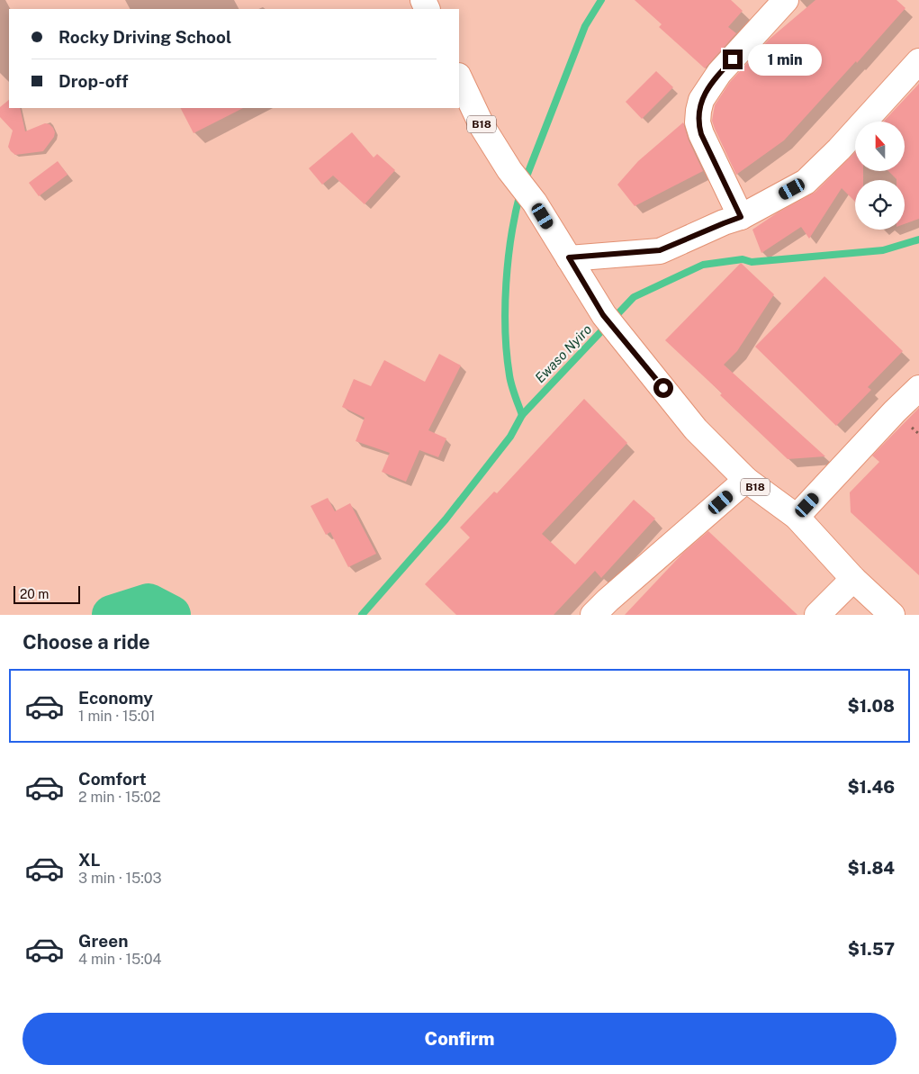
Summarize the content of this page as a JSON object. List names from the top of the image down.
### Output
{
  "streets": {
    "main road": ["B18"]
  },
  "water": ["Ewaso Nyiro"],
  "scale_bar": "20 m",
  "north": "top",
  "page": {
    "banner": ["Rocky Driving School", "Drop-off"],
    "bubble": "1 min",
    "scale": "20 m",
    "heading": "Choose a ride",
    "list": [
      {
        "name": "Economy",
        "note": "1 min · 15:01",
        "value": "$1.08"
      },
      {
        "name": "Comfort",
        "note": "2 min · 15:02",
        "value": "$1.46"
      },
      {
        "name": "XL",
        "note": "3 min · 15:03",
        "value": "$1.84"
      },
      {
        "name": "Green",
        "note": "4 min · 15:04",
        "value": "$1.57"
      }
    ],
    "buttons": "Confirm"
  }
}
